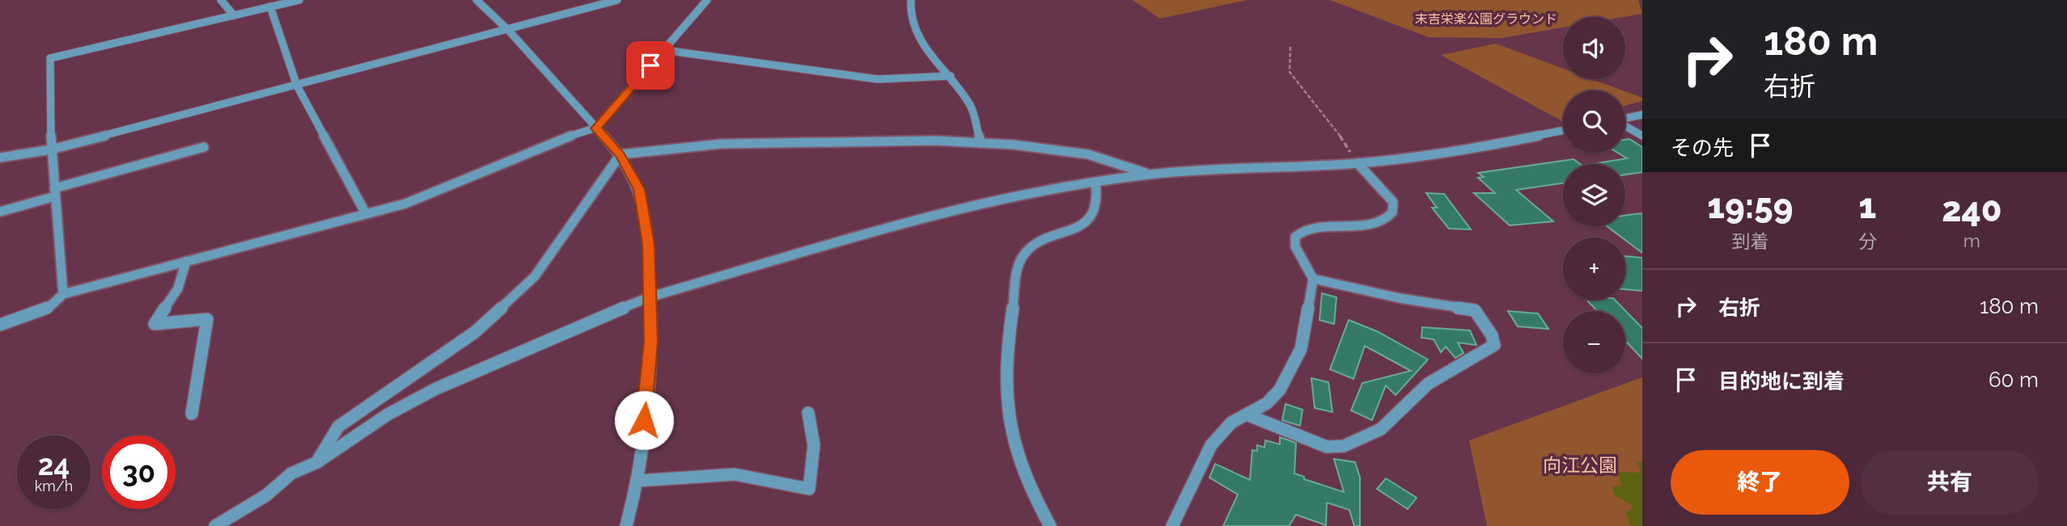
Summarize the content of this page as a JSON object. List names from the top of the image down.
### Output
{
  "parks": ["末吉栄楽公園グラウンド", "向江公園"],
  "page": {
    "turn": ["180 m", "右折"],
    "map_buttons": ["+", "−"],
    "then": "その先",
    "eta": [
      "19:59",
      "到着",
      "1",
      "分",
      "240",
      "m"
    ],
    "list": [
      {
        "name": "右折",
        "value": "180 m"
      },
      {
        "name": "目的地に到着",
        "value": "60 m"
      }
    ],
    "speed": "24 km/h",
    "limit": "30",
    "buttons": ["終了", "共有"]
  }
}
